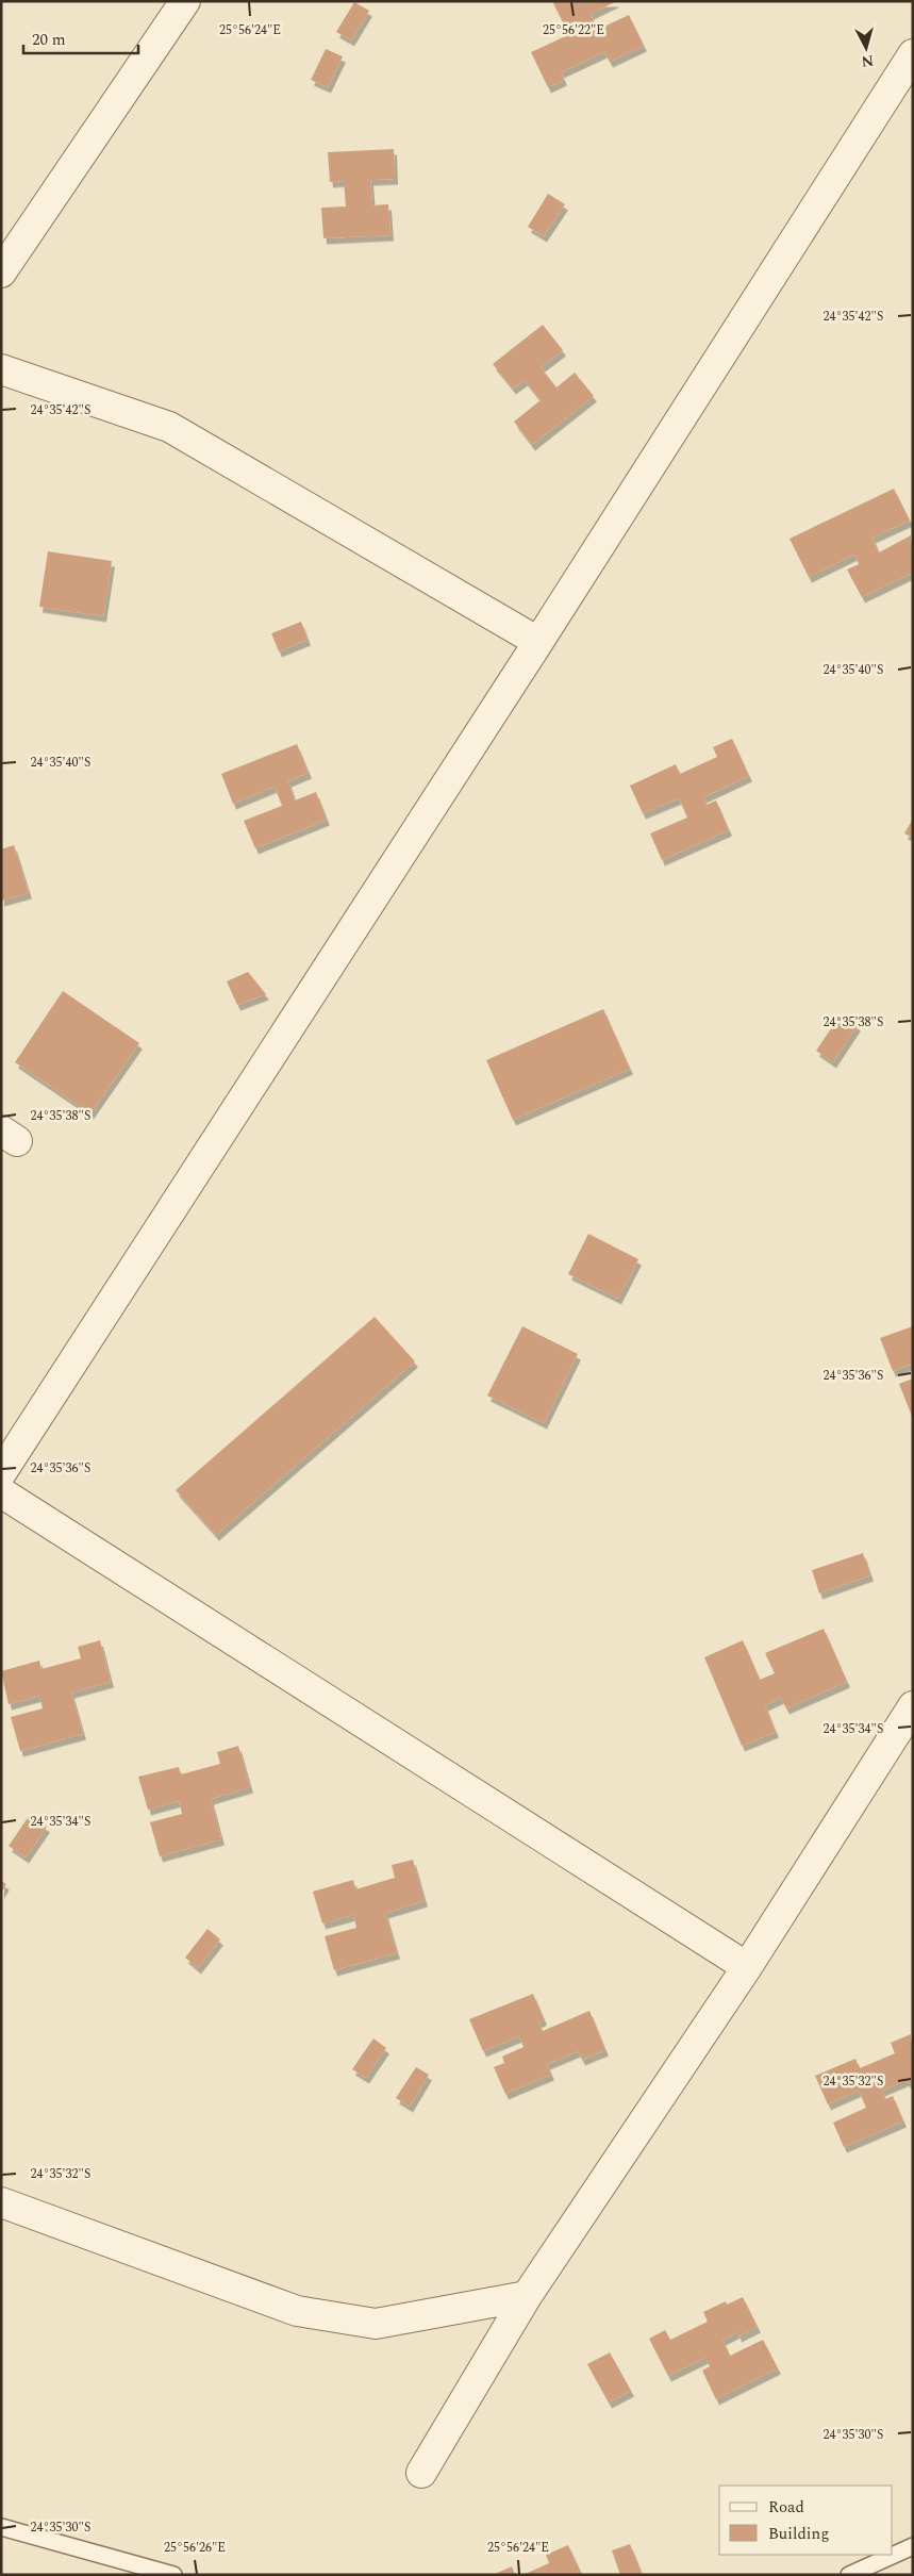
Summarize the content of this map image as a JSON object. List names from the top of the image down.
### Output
{
  "legend": ["Road", "Building"],
  "scale_bar": "20 m",
  "north": "bottom",
  "coordinates": [
    "25°56'24\"E",
    "25°56'22\"E",
    "24°35'42\"S",
    "24°35'40\"S",
    "24°35'38\"S",
    "24°35'36\"S",
    "24°35'34\"S",
    "24°35'32\"S",
    "24°35'30\"S",
    "25°56'26\"E"
  ]
}
